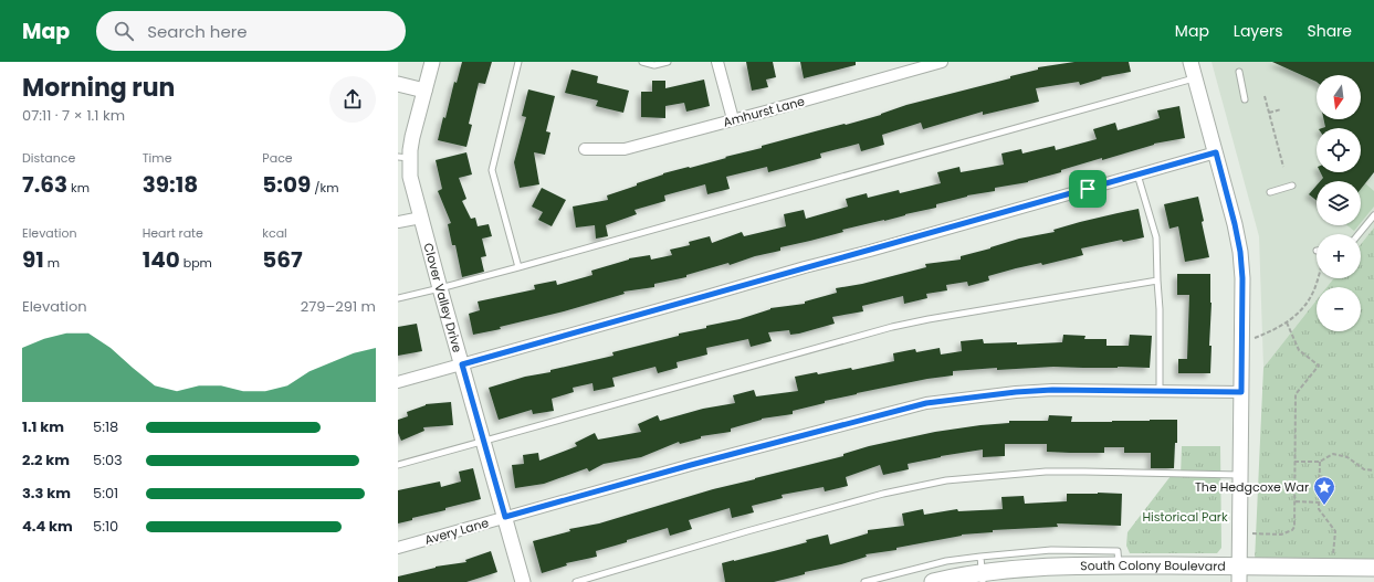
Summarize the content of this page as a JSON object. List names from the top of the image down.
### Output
{
  "streets": {
    "main road": ["South Colony Boulevard"],
    "street": ["Amhurst Lane", "Clover Valley Drive", "Avery Lane"]
  },
  "crossings": [
    ["Clover Valley Drive", "Avery Lane"]
  ],
  "parks": ["Historical Park"],
  "places": {
    "place": ["The Hedgcoxe War"]
  },
  "north": "bottom",
  "page": {
    "header": "Map",
    "search": "Search here",
    "nav": ["Map", "Layers", "Share"],
    "heading": ["Morning run", "07:11 · 7 × 1.1 km"],
    "map_buttons": ["+", "−"],
    "stats": [
      ["Distance", "7.63 km"],
      ["Time", "39:18"],
      ["Pace", "5:09 /km"],
      ["Elevation", "91 m"],
      ["Heart rate", "140 bpm"],
      ["kcal", "567"]
    ],
    "chart": ["Elevation", "279–291 m"],
    "list": [
      {
        "name": "1.1 km",
        "note": "5:18"
      },
      {
        "name": "2.2 km",
        "note": "5:03"
      },
      {
        "name": "3.3 km",
        "note": "5:01"
      },
      {
        "name": "4.4 km",
        "note": "5:10"
      }
    ]
  }
}
